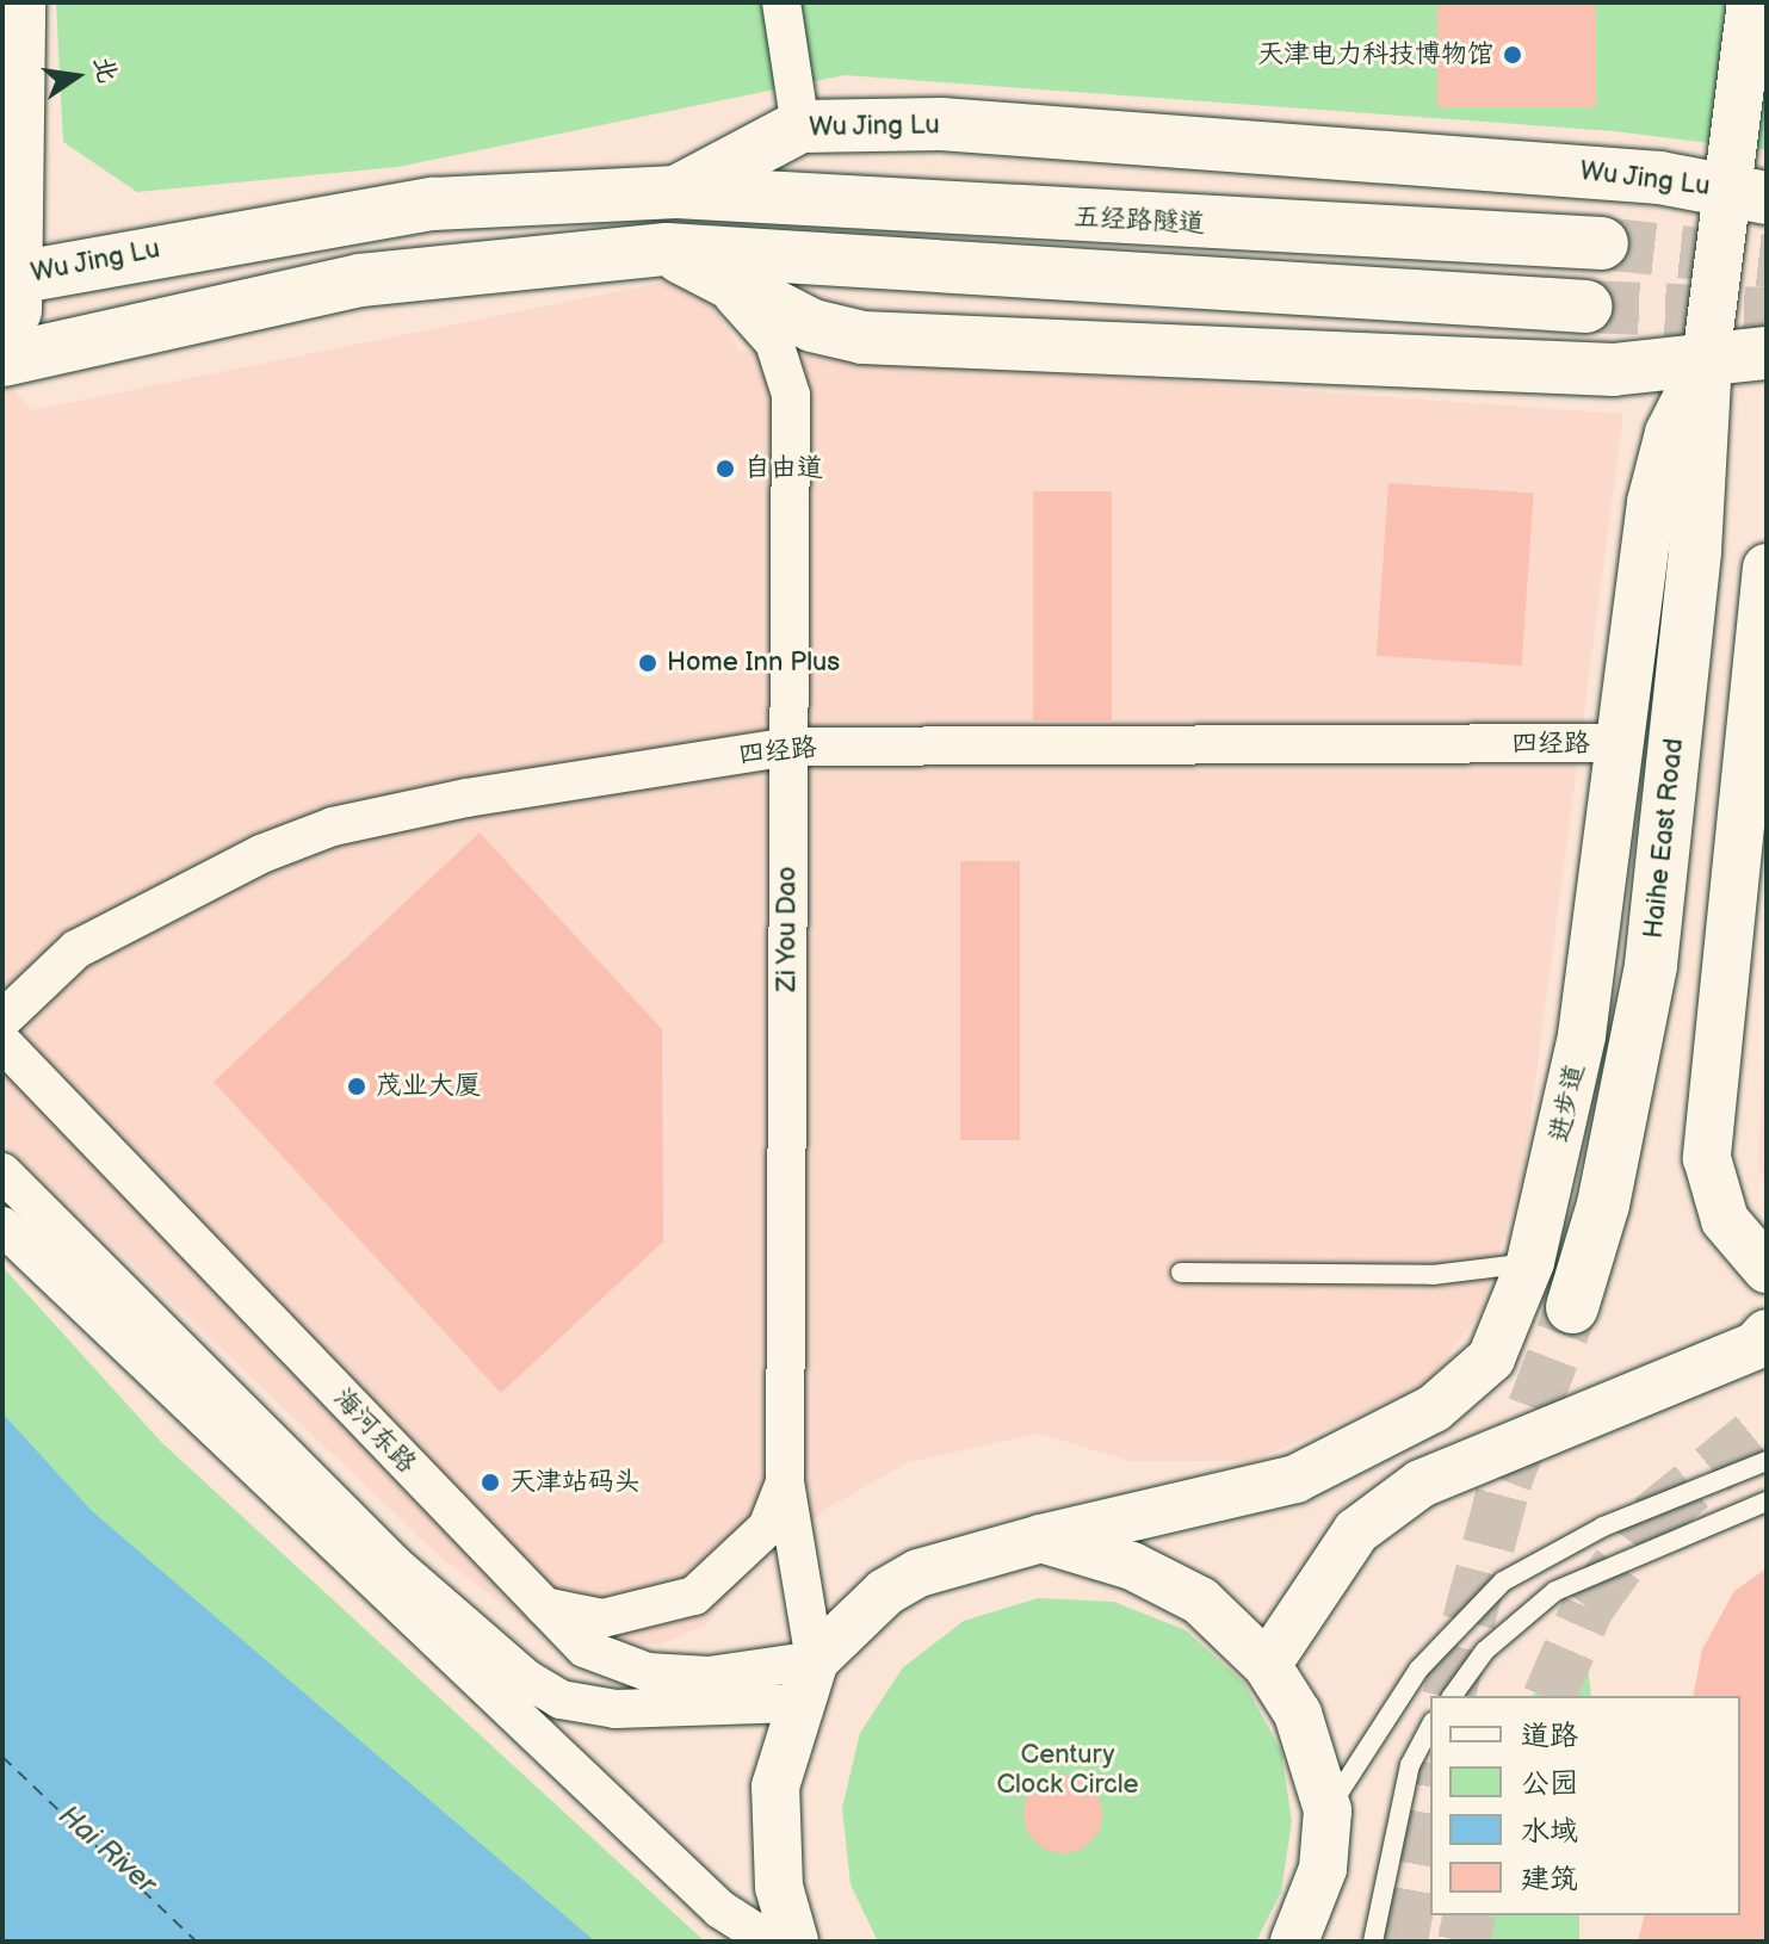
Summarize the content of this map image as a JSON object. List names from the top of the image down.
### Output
{
  "streets": {
    "main road": ["Wu Jing Lu", "五经路隧道", "Haihe East Road"],
    "street": [
      "四经路",
      "Zi You Dao",
      "进步道",
      "海河东路"
    ]
  },
  "crossings": [
    ["Wu Jing Lu", "五经路隧道"],
    ["Wu Jing Lu", "进步道"],
    ["五经路隧道", "Zi You Dao"],
    ["四经路", "Zi You Dao"],
    ["四经路", "进步道"],
    ["Haihe East Road", "进步道"],
    ["Zi You Dao", "进步道"],
    ["Zi You Dao", "海河东路"],
    ["进步道", "海河东路"]
  ],
  "water": ["Hai River"],
  "parks": ["Century Clock Circle"],
  "places": [
    "天津电力科技博物馆",
    "自由道",
    "Home Inn Plus",
    "茂业大厦",
    "天津站码头"
  ],
  "legend": [
    "道路",
    "公园",
    "水域",
    "建筑"
  ],
  "north": "right"
}
